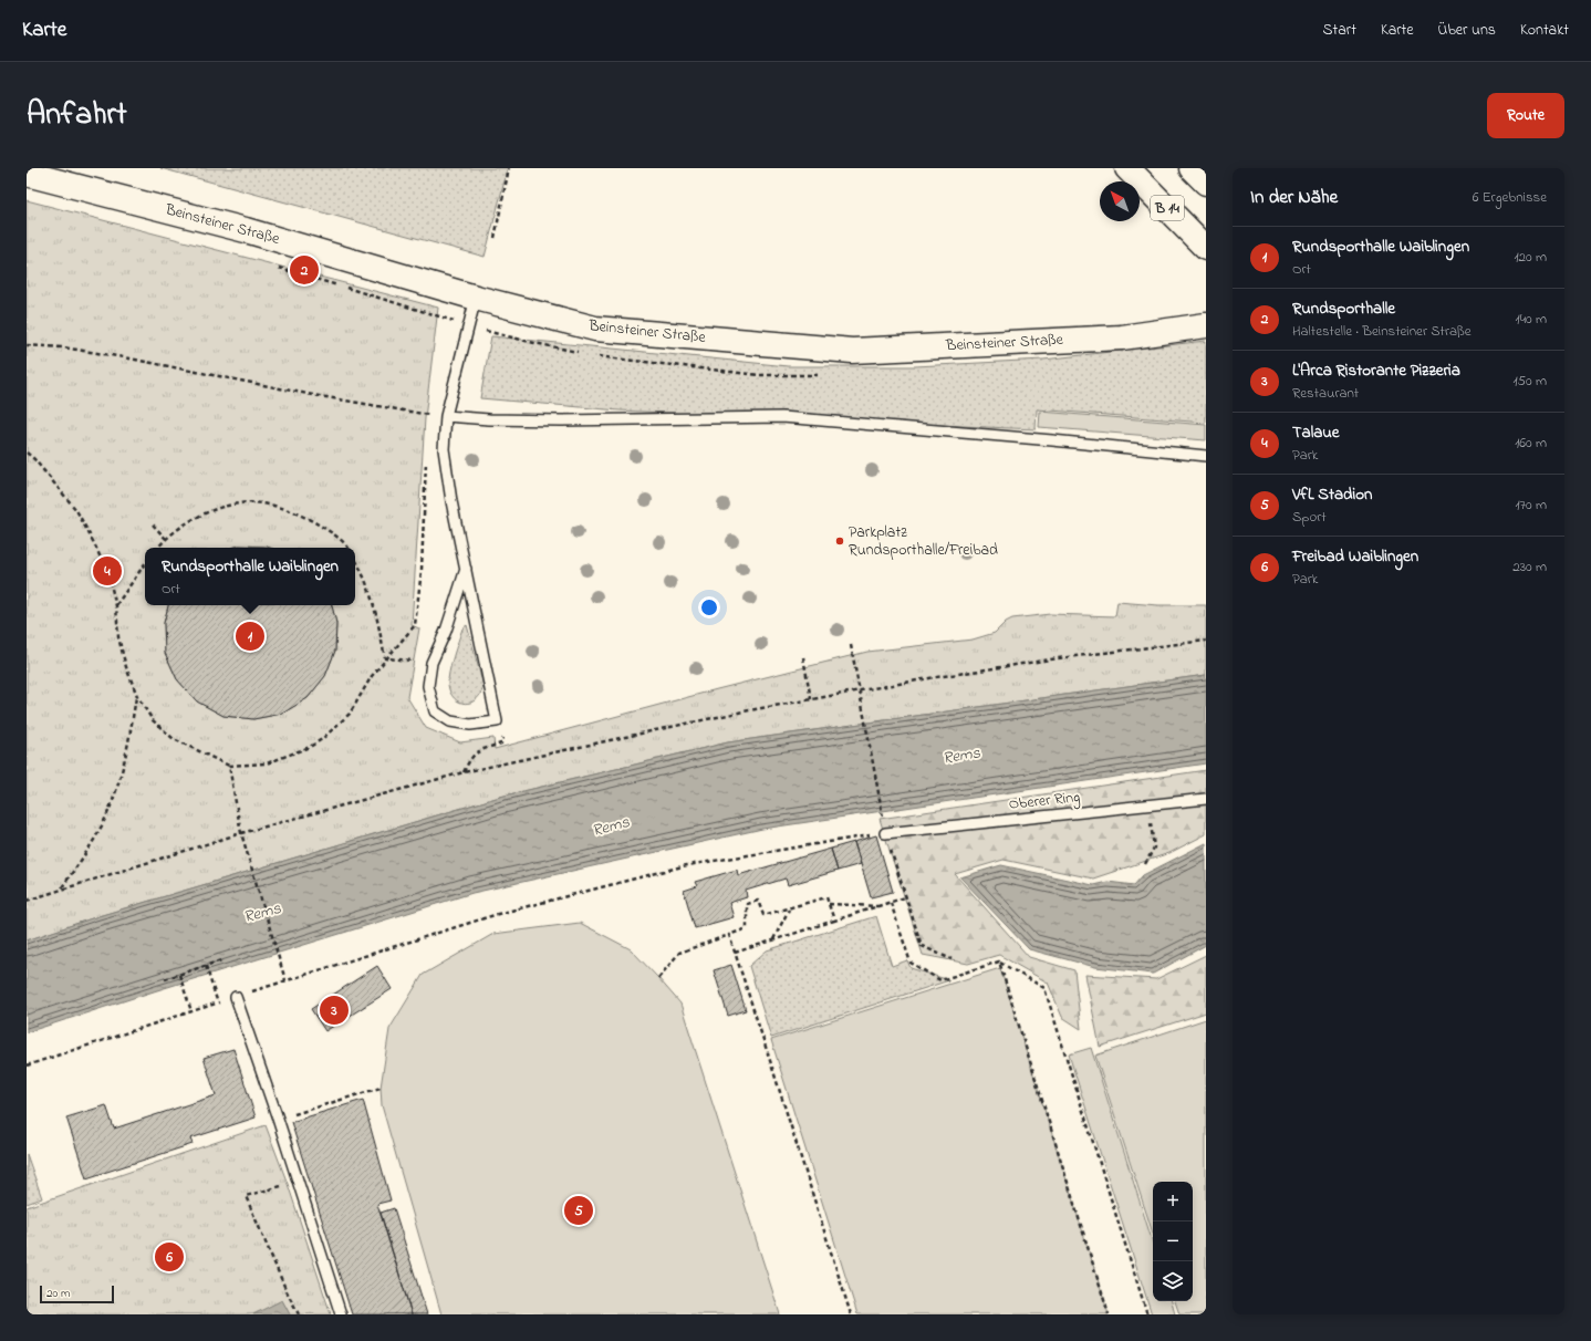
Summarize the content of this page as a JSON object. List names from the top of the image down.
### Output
{
  "streets": {
    "main road": ["B 14", "Beinsteiner Straße"],
    "lane": ["Oberer Ring"]
  },
  "water": ["Rems"],
  "places": ["Parkplatz Rundsporthalle/Freibad"],
  "scale_bar": "20 m",
  "north": "top left",
  "page": {
    "header": "Karte",
    "nav": [
      "Start",
      "Karte",
      "Über uns",
      "Kontakt"
    ],
    "title": "Anfahrt",
    "buttons": "Route",
    "heading": ["In der Nähe", "6 Ergebnisse"],
    "list": [
      {
        "mark": "1",
        "name": "Rundsporthalle Waiblingen",
        "note": "Ort",
        "value": "120 m"
      },
      {
        "mark": "2",
        "name": "Rundsporthalle",
        "note": "Haltestelle · Beinsteiner Straße",
        "value": "140 m"
      },
      {
        "mark": "3",
        "name": "L'Arca Ristorante Pizzeria",
        "note": "Restaurant",
        "value": "150 m"
      },
      {
        "mark": "4",
        "name": "Talaue",
        "note": "Park",
        "value": "160 m"
      },
      {
        "mark": "5",
        "name": "VfL Stadion",
        "note": "Sport",
        "value": "170 m"
      },
      {
        "mark": "6",
        "name": "Freibad Waiblingen",
        "note": "Park",
        "value": "230 m"
      }
    ],
    "pins": [
      "2",
      "4",
      "1",
      "3",
      "5",
      "6"
    ],
    "popup": ["Rundsporthalle Waiblingen", "Ort"],
    "map_buttons": ["+", "−"],
    "scale": "20 m"
  }
}
